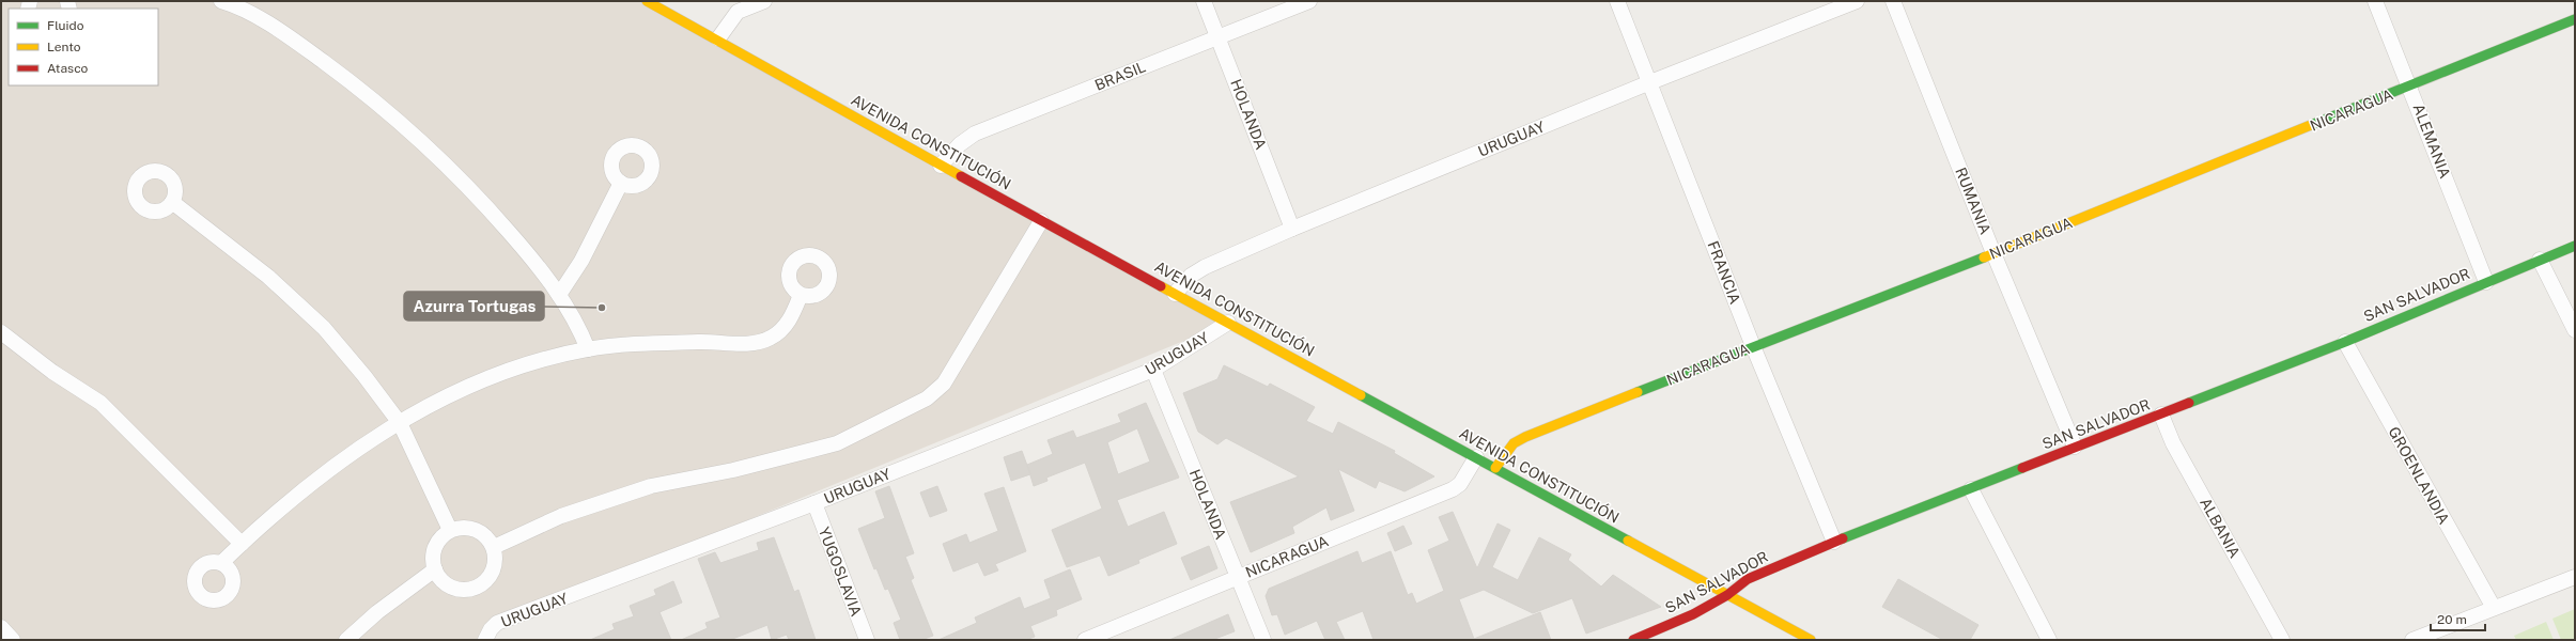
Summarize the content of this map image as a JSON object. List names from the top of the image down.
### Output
{
  "streets": {
    "street": [
      "BRASIL",
      "NICARAGUA",
      "HOLANDA",
      "URUGUAY",
      "ALEMANIA",
      "AVENIDA CONSTITUCIÓN",
      "RUMANIA",
      "FRANCIA",
      "SAN SALVADOR",
      "GROENLANDIA",
      "ALBANIA",
      "YUGOSLAVIA"
    ]
  },
  "crossings": [
    ["BRASIL", "HOLANDA"],
    ["BRASIL", "AVENIDA CONSTITUCIÓN"],
    ["NICARAGUA", "HOLANDA"],
    ["NICARAGUA", "ALEMANIA"],
    ["NICARAGUA", "AVENIDA CONSTITUCIÓN"],
    ["NICARAGUA", "RUMANIA"],
    ["NICARAGUA", "FRANCIA"],
    ["HOLANDA", "URUGUAY"],
    ["URUGUAY", "AVENIDA CONSTITUCIÓN"],
    ["URUGUAY", "FRANCIA"],
    ["URUGUAY", "YUGOSLAVIA"],
    ["ALEMANIA", "SAN SALVADOR"],
    ["AVENIDA CONSTITUCIÓN", "SAN SALVADOR"],
    ["RUMANIA", "SAN SALVADOR"],
    ["FRANCIA", "SAN SALVADOR"],
    ["SAN SALVADOR", "GROENLANDIA"],
    ["SAN SALVADOR", "ALBANIA"]
  ],
  "places": ["Azurra Tortugas"],
  "legend": ["Fluido", "Lento", "Atasco"],
  "scale_bar": "20 m"
}
